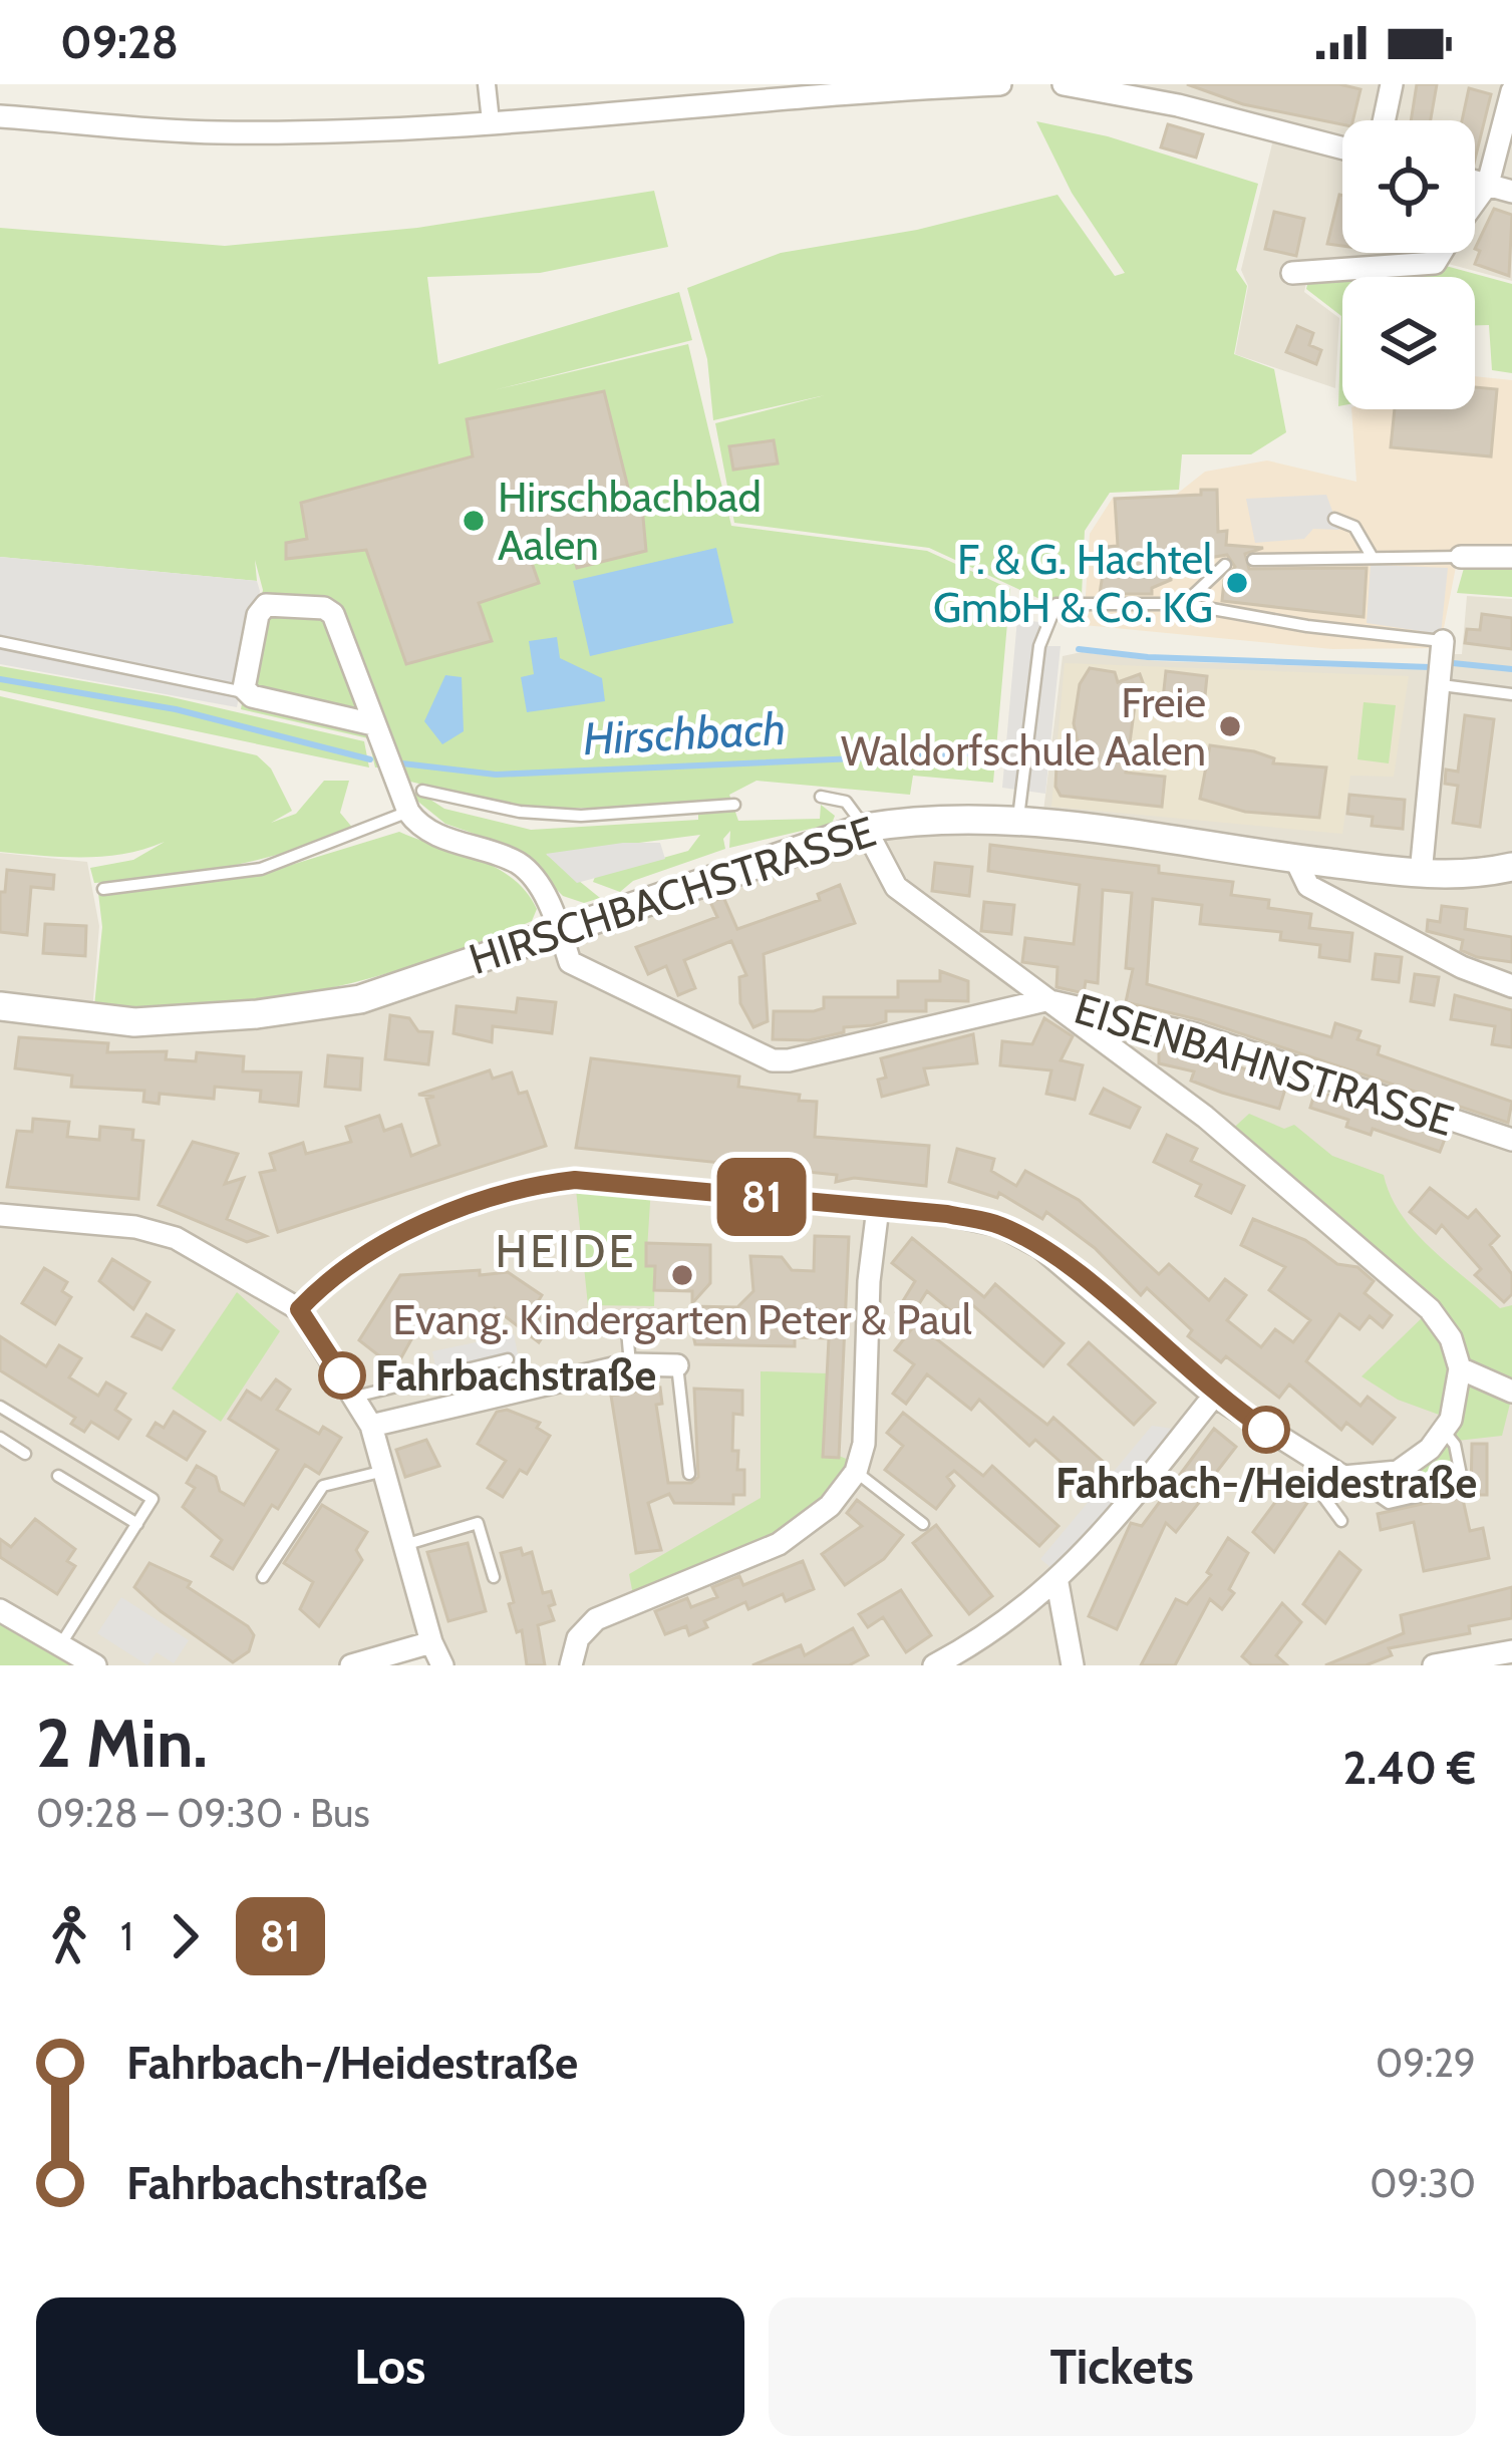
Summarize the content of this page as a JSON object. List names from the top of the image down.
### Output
{
  "streets": {
    "street": ["HIRSCHBACHSTRASSE", "EISENBAHNSTRASSE"]
  },
  "crossings": [
    ["HIRSCHBACHSTRASSE", "EISENBAHNSTRASSE"]
  ],
  "districts": ["HEIDE"],
  "water": ["Hirschbach"],
  "places": [
    "Hirschbachbad Aalen",
    "F. & G. Hachtel GmbH & Co. KG",
    "Freie Waldorfschule Aalen",
    "Evang. Kindergarten Peter & Paul",
    "Fahrbachstraße",
    "Fahrbach-/Heidestraße"
  ],
  "lines": ["bus line 81"],
  "page": {
    "status": "09:28",
    "on_map": "81",
    "heading": ["2 Min.", "09:28 – 09:30 · Bus", "2.40 €"],
    "legs": ["1", "81"],
    "list": [
      {
        "name": "Fahrbach-/Heidestraße",
        "value": "09:29"
      },
      {
        "name": "Fahrbachstraße",
        "value": "09:30"
      }
    ],
    "buttons": ["Los", "Tickets"]
  }
}
